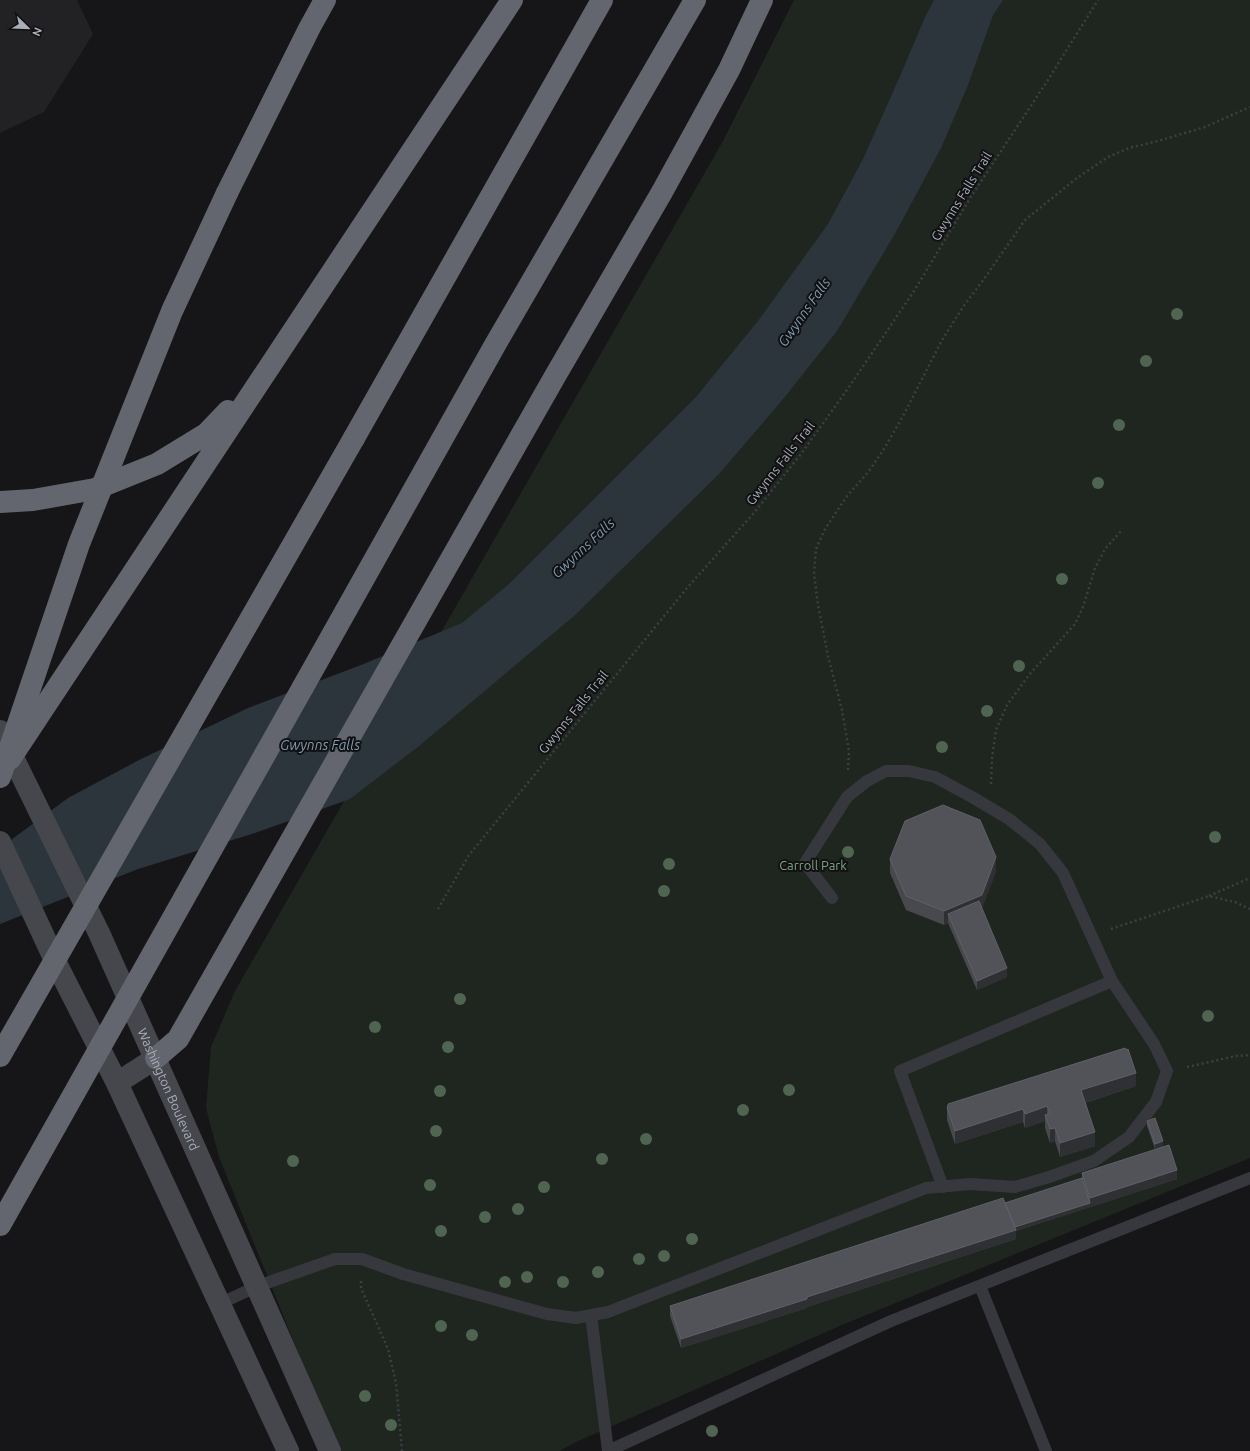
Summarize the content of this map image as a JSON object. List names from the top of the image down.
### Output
{
  "streets": {
    "main road": ["Washington Boulevard"],
    "path": ["Gwynns Falls Trail"]
  },
  "water": ["Gwynns Falls"],
  "parks": ["Carroll Park"],
  "north": "bottom right"
}
